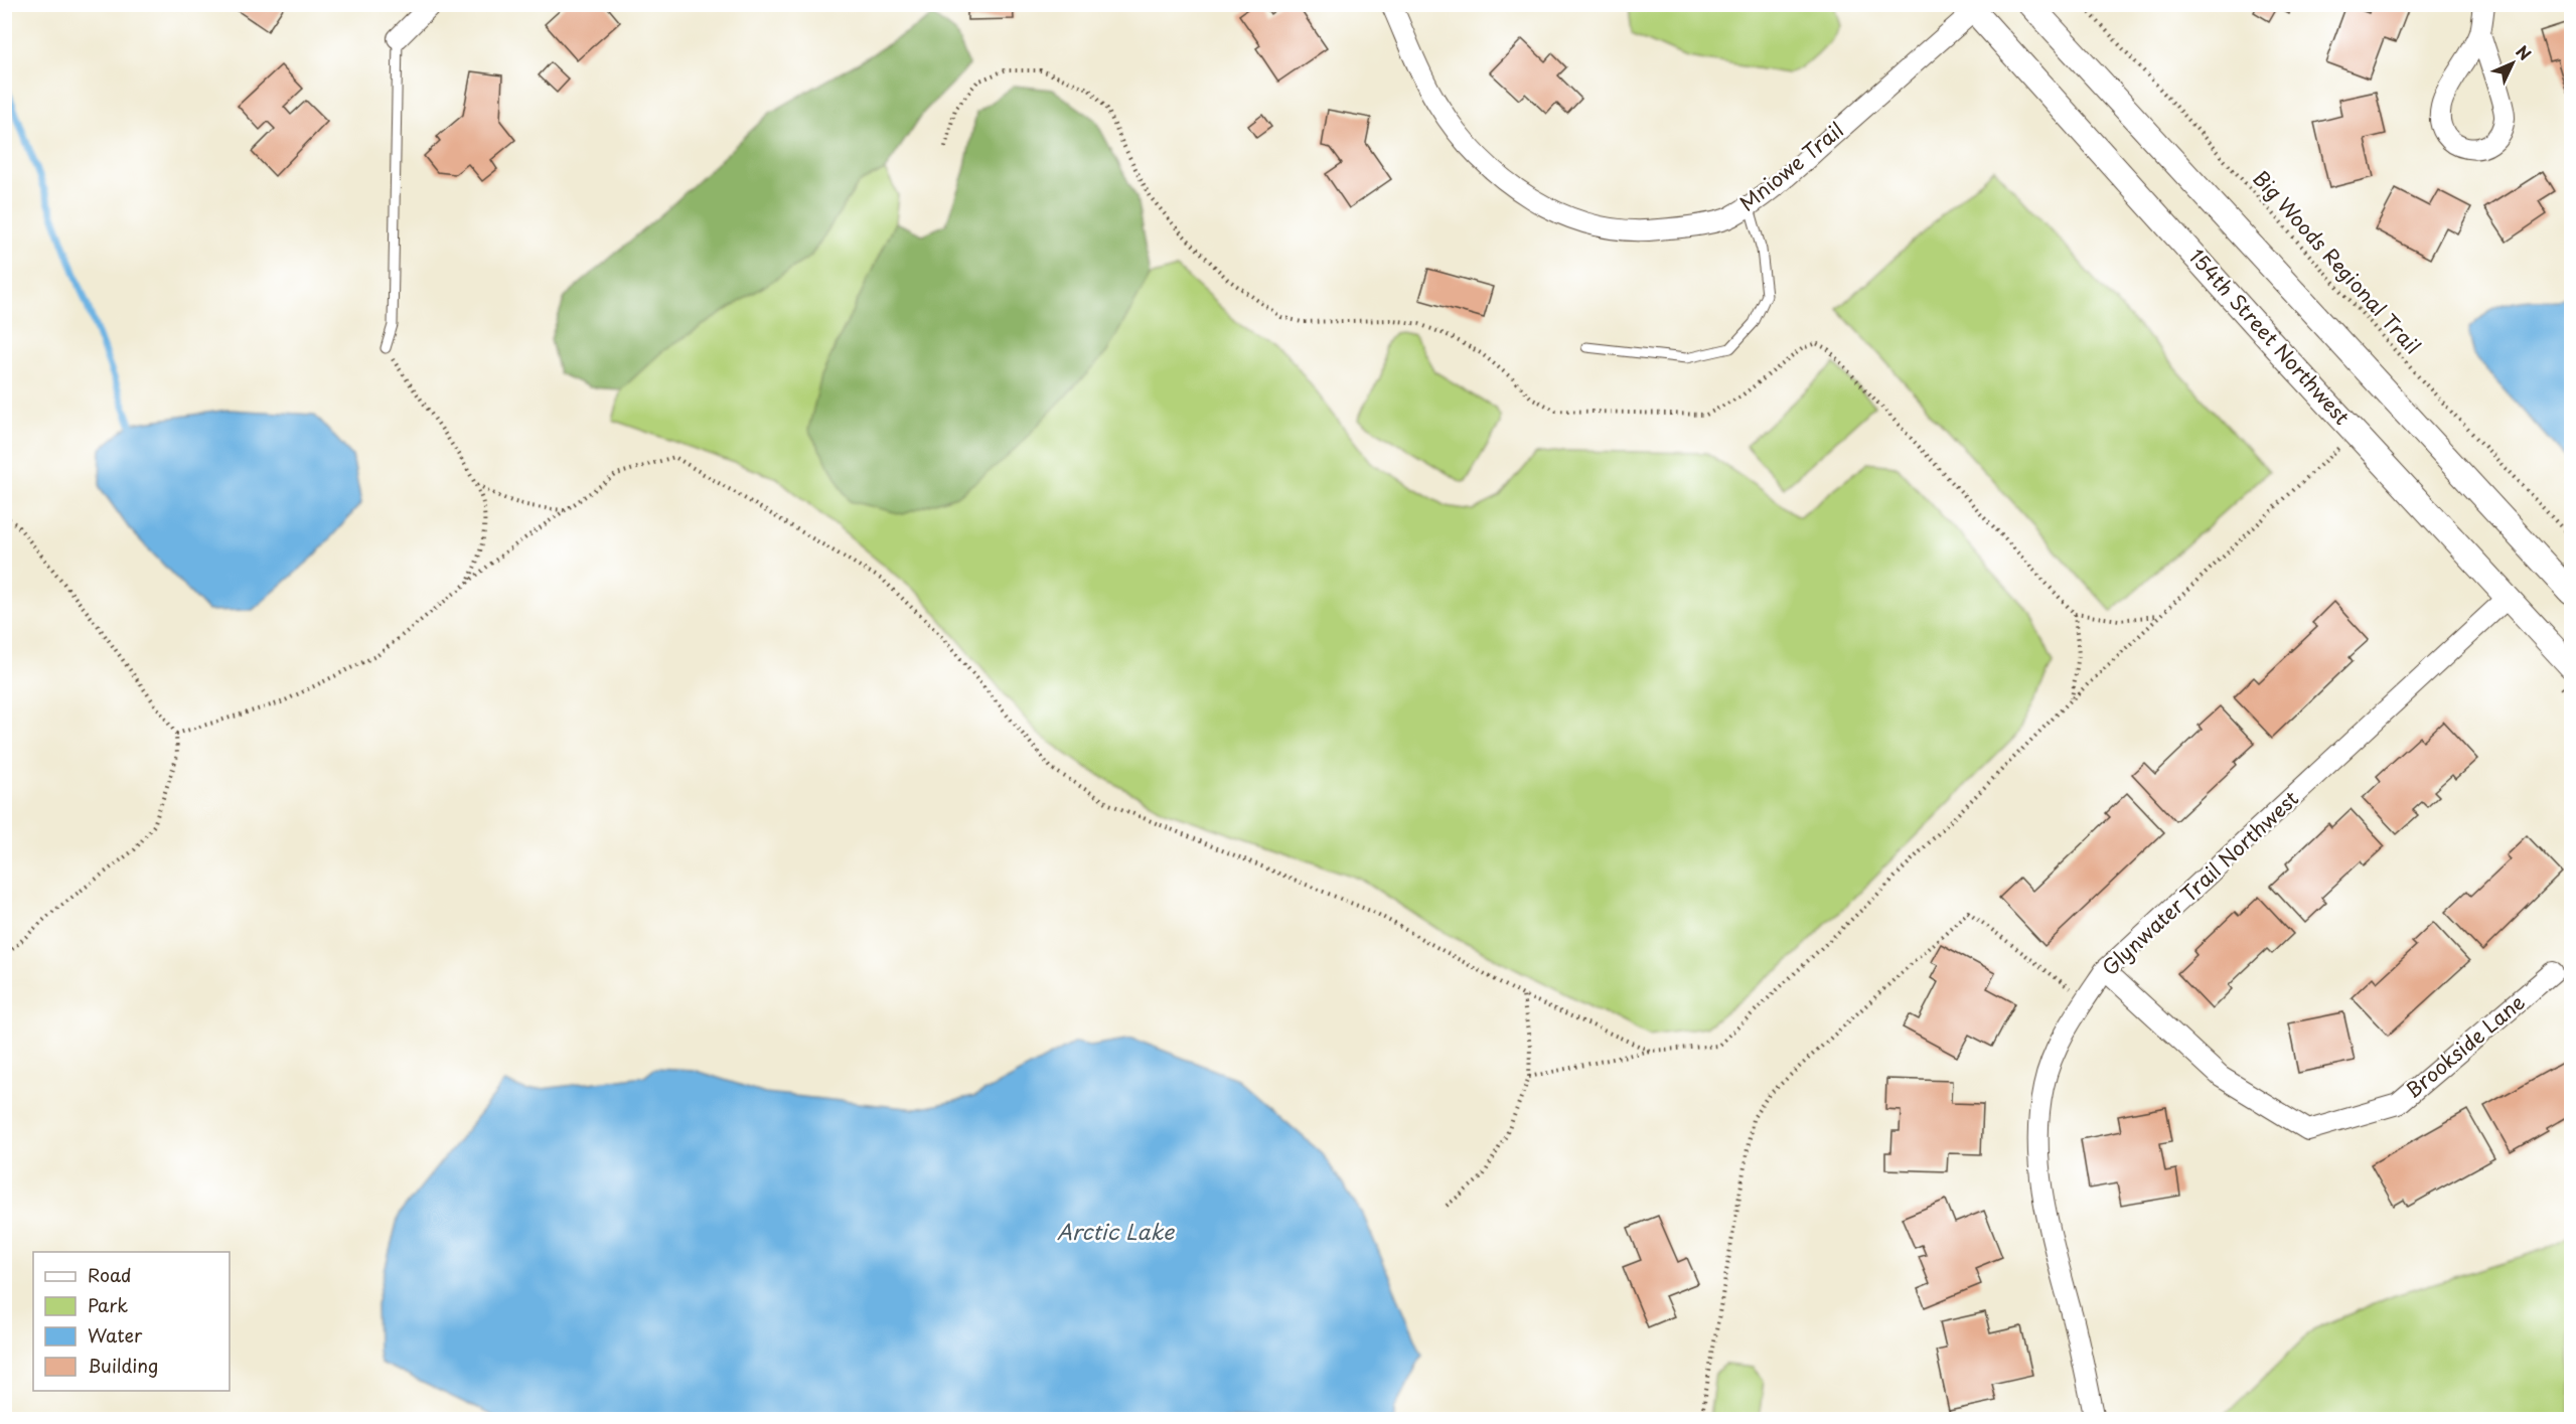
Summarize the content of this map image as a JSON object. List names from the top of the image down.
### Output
{
  "streets": {
    "street": [
      "Mniowe Trail",
      "154th Street Northwest",
      "Glynwater Trail Northwest",
      "Brookside Lane"
    ],
    "path": ["Big Woods Regional Trail"]
  },
  "crossings": [
    ["Mniowe Trail", "154th Street Northwest"],
    ["154th Street Northwest", "Glynwater Trail Northwest"],
    ["Glynwater Trail Northwest", "Brookside Lane"]
  ],
  "water": ["Arctic Lake"],
  "legend": [
    "Road",
    "Park",
    "Water",
    "Building"
  ],
  "north": "top right"
}
